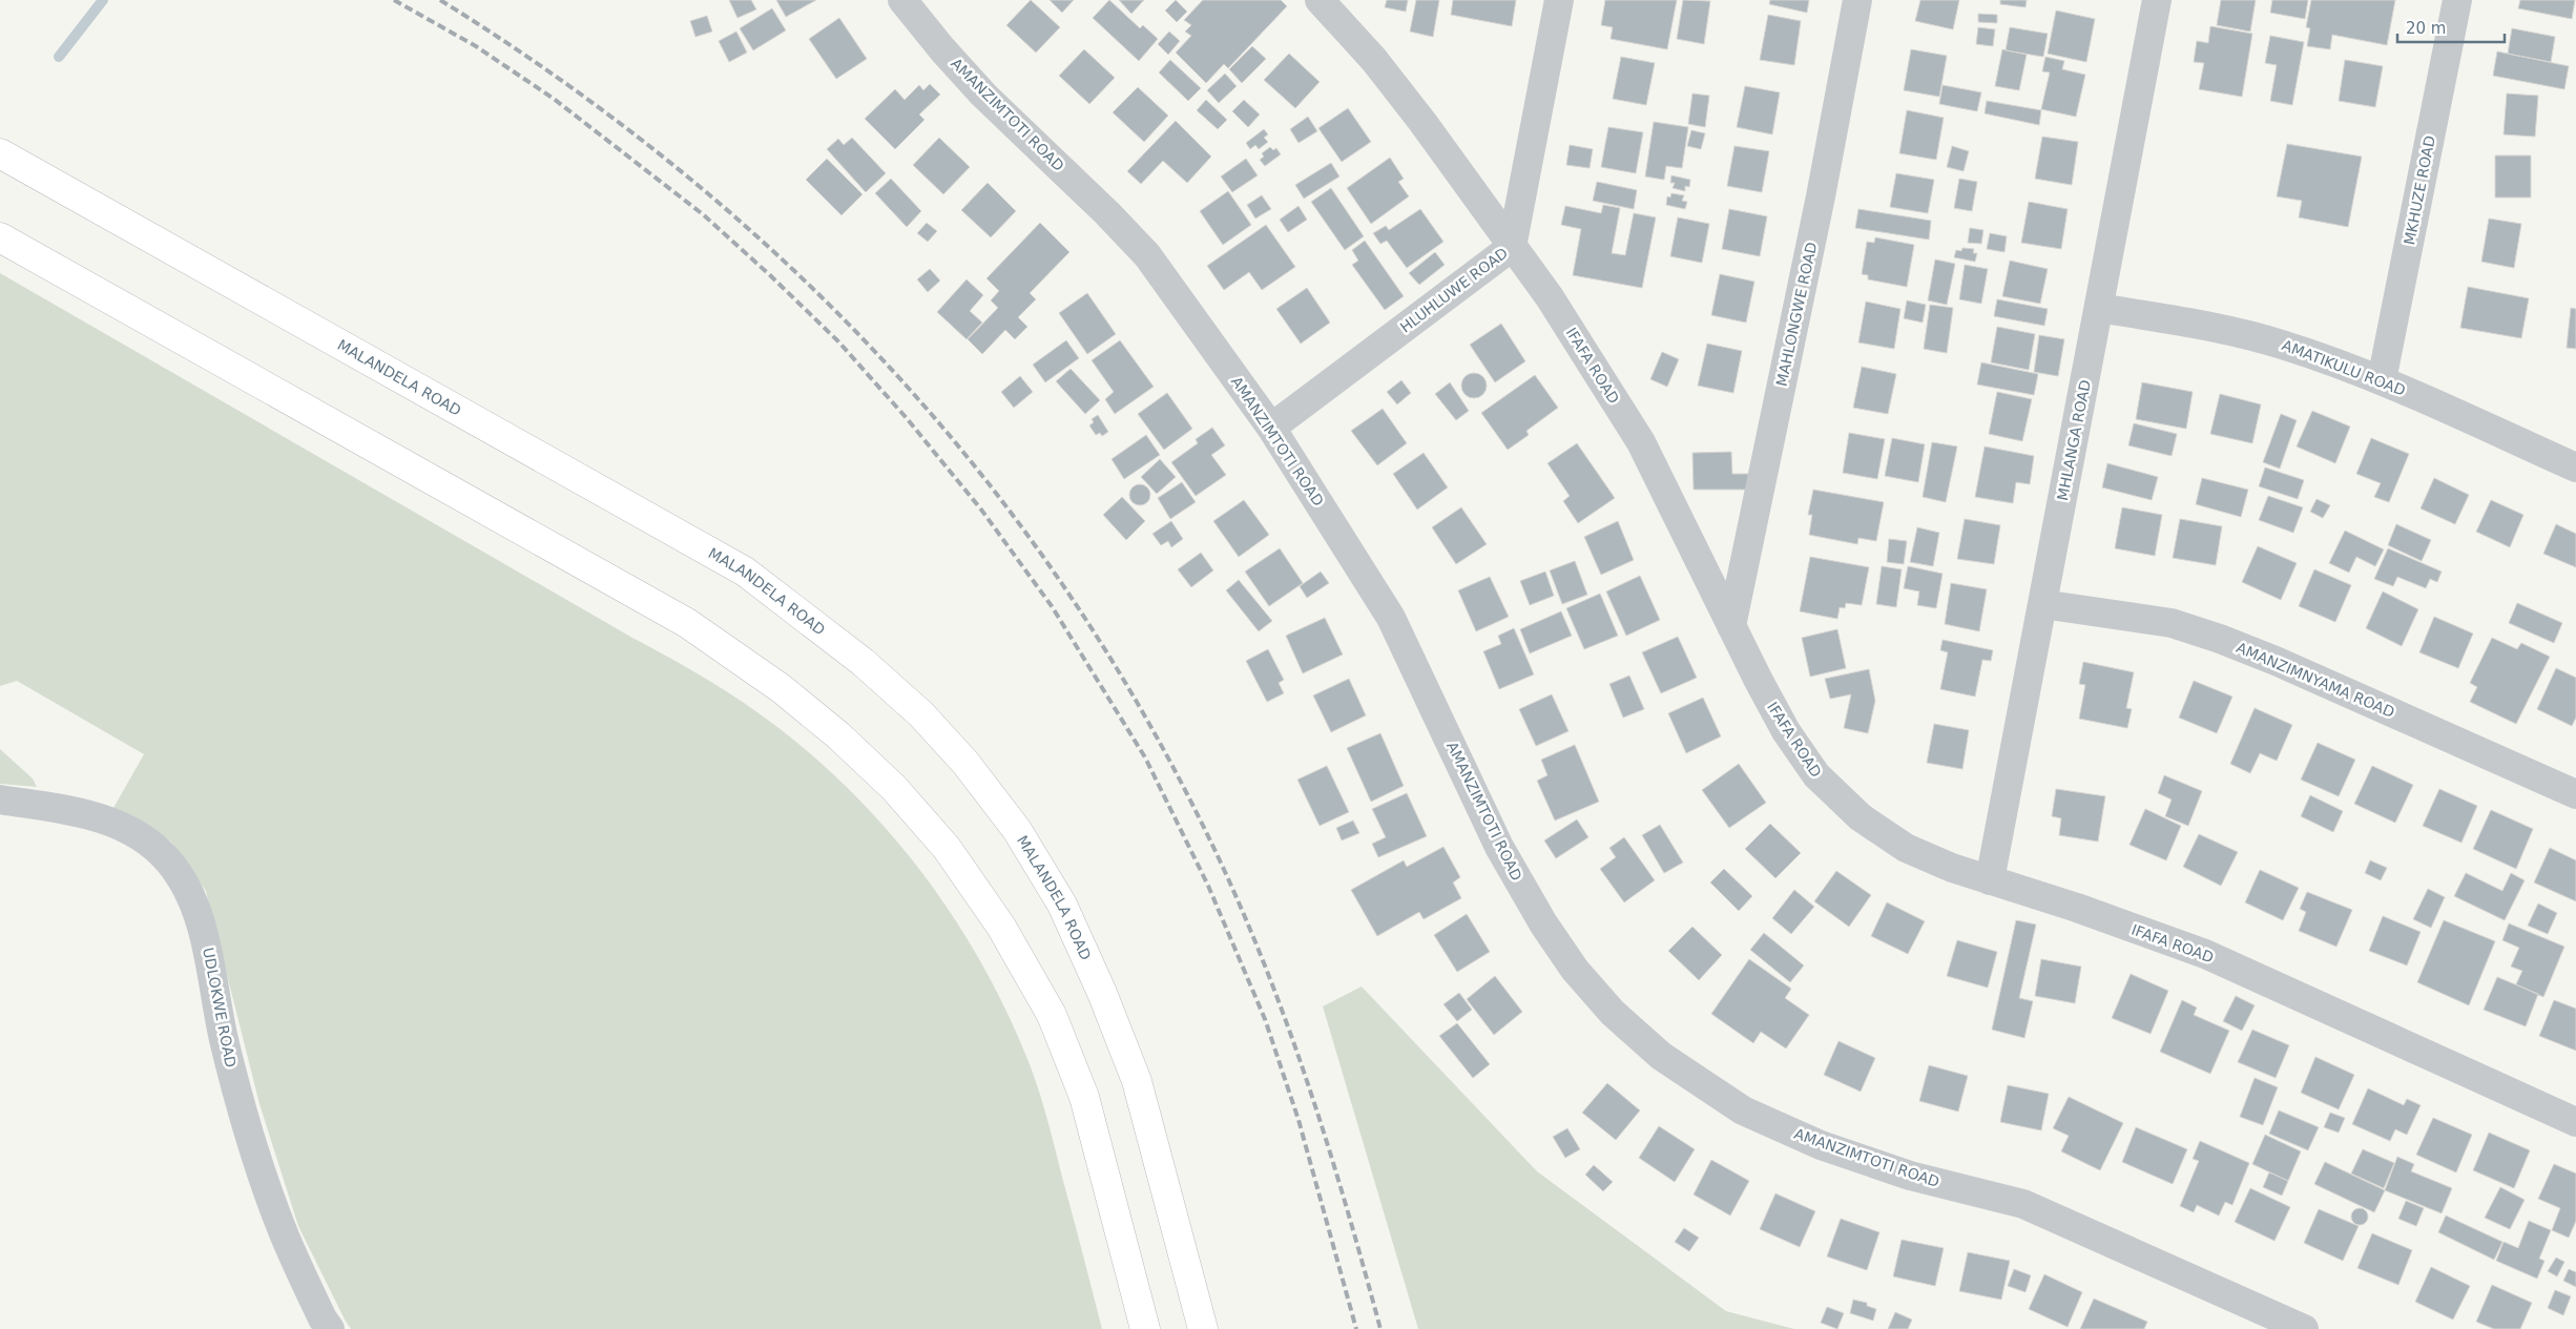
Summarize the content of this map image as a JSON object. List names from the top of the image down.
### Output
{
  "streets": {
    "main road": ["MALANDELA ROAD"],
    "street": [
      "AMANZIMTOTI ROAD",
      "MKHUZE ROAD",
      "HLUHLUWE ROAD",
      "MAHLONGWE ROAD",
      "IFAFA ROAD",
      "AMATIKULU ROAD",
      "MHLANGA ROAD",
      "AMANZIMNYAMA ROAD",
      "UDLOKWE ROAD"
    ]
  },
  "crossings": [
    ["AMANZIMTOTI ROAD", "HLUHLUWE ROAD"],
    ["MKHUZE ROAD", "AMATIKULU ROAD"],
    ["HLUHLUWE ROAD", "IFAFA ROAD"],
    ["MAHLONGWE ROAD", "IFAFA ROAD"],
    ["IFAFA ROAD", "MHLANGA ROAD"],
    ["AMATIKULU ROAD", "MHLANGA ROAD"],
    ["MHLANGA ROAD", "AMANZIMNYAMA ROAD"]
  ],
  "scale_bar": "20 m"
}
